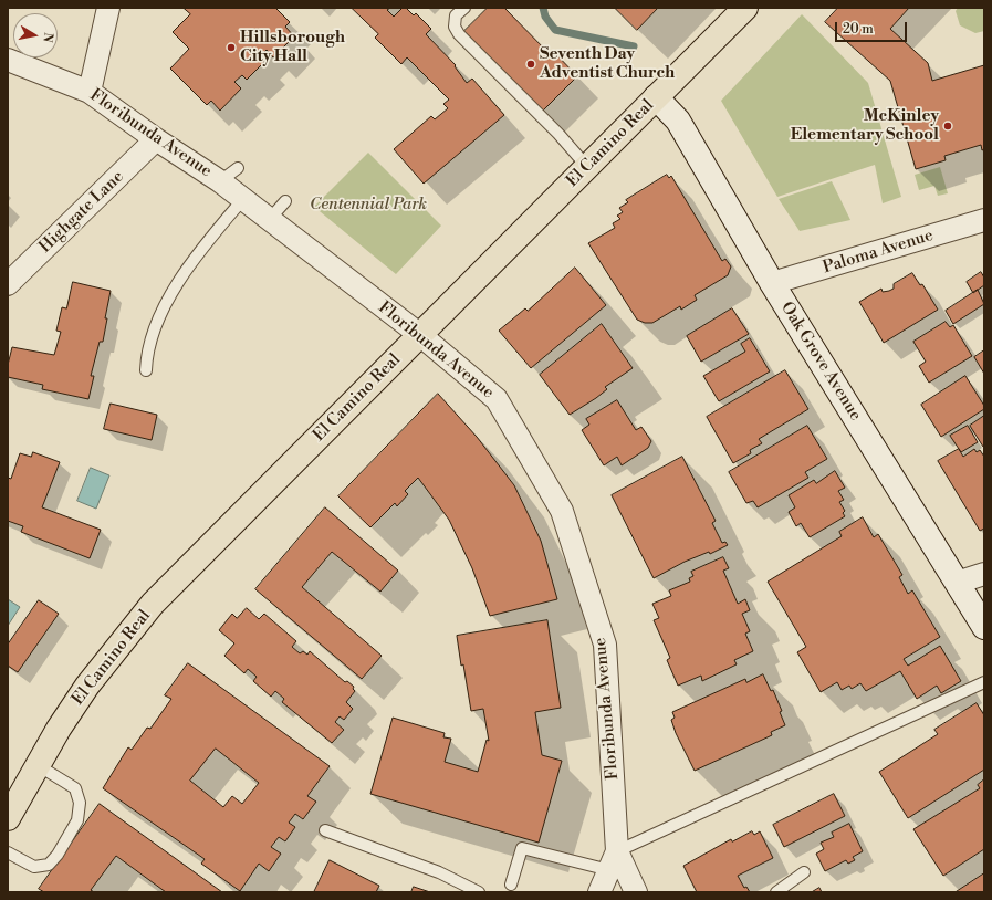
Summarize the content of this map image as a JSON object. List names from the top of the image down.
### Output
{
  "streets": {
    "main road": ["El Camino Real"],
    "street": [
      "Floribunda Avenue",
      "Highgate Lane",
      "Paloma Avenue",
      "Oak Grove Avenue"
    ]
  },
  "crossings": [
    ["Floribunda Avenue", "El Camino Real"],
    ["Floribunda Avenue", "Highgate Lane"],
    ["El Camino Real", "Oak Grove Avenue"],
    ["Paloma Avenue", "Oak Grove Avenue"]
  ],
  "parks": ["Centennial Park"],
  "places": ["Hillsborough City Hall", "Seventh Day Adventist Church", "McKinley Elementary School"],
  "scale_bar": "20 m",
  "north": "right"
}
